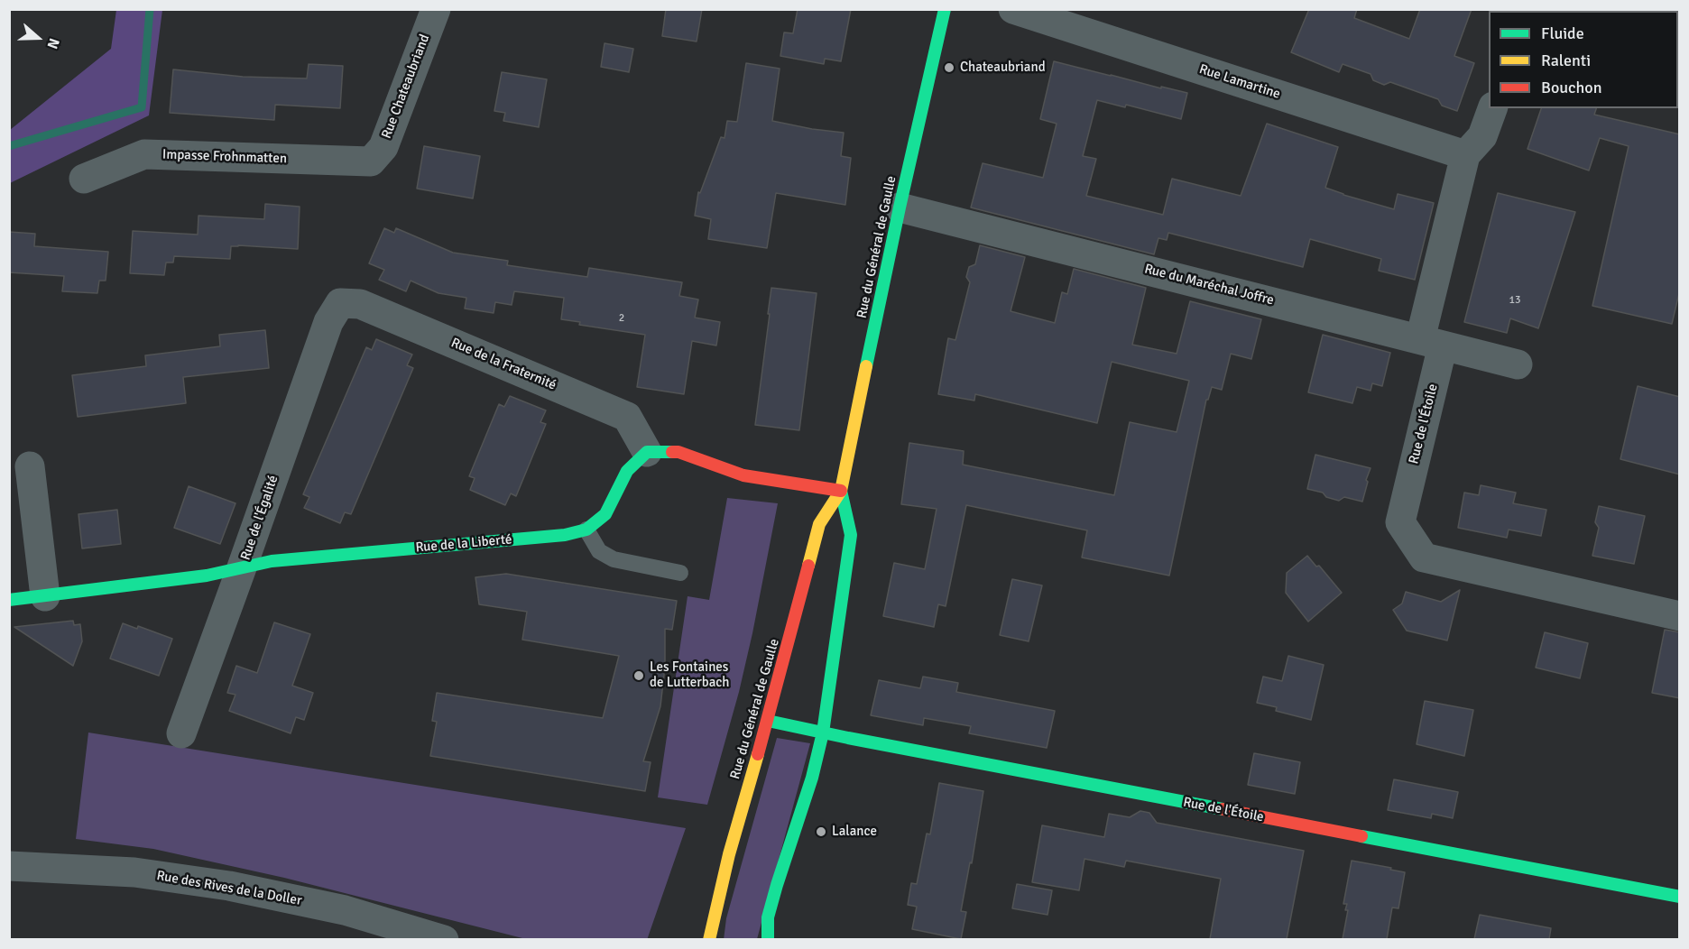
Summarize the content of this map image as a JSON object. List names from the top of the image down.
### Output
{
  "streets": {
    "street": [
      "Rue Lamartine",
      "Rue Chateaubriand",
      "Impasse Frohnmatten",
      "Rue du Général de Gaulle",
      "Rue du Maréchal Joffre",
      "Rue de la Fraternité",
      "Rue de l'Étoile",
      "Rue de l'Égalité",
      "Rue de la Liberté",
      "Rue des Rives de la Doller"
    ]
  },
  "crossings": [
    ["Rue Lamartine", "Rue de l'Étoile"],
    ["Rue Chateaubriand", "Impasse Frohnmatten"],
    ["Rue du Général de Gaulle", "Rue du Maréchal Joffre"],
    ["Rue du Général de Gaulle", "Rue de l'Étoile"],
    ["Rue du Maréchal Joffre", "Rue de l'Étoile"],
    ["Rue de la Fraternité", "Rue de l'Égalité"],
    ["Rue de la Fraternité", "Rue de la Liberté"],
    ["Rue de l'Égalité", "Rue de la Liberté"]
  ],
  "places": ["Chateaubriand", "Les Fontaines de Lutterbach", "Lalance"],
  "house_numbers": ["13", "2"],
  "legend": ["Fluide", "Ralenti", "Bouchon"],
  "north": "right"
}
